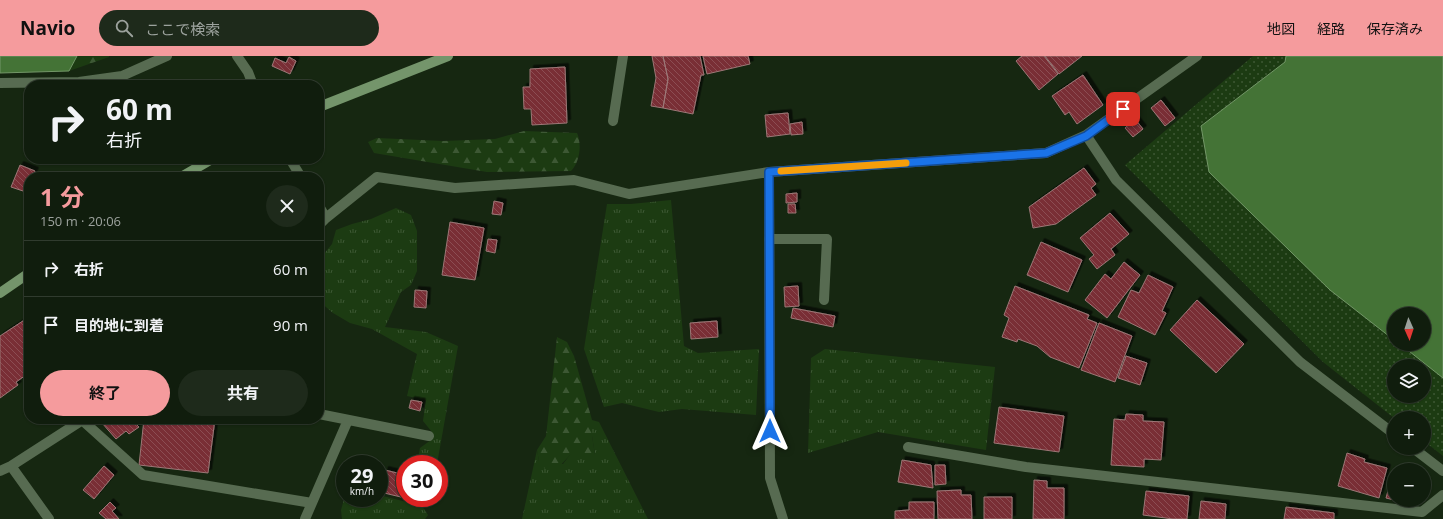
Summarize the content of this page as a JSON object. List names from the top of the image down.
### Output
{
  "north": "bottom",
  "page": {
    "header": "Navio",
    "search": "ここで検索",
    "nav": ["地図", "経路", "保存済み"],
    "turn": ["60 m", "右折"],
    "heading": ["1 分", "150 m · 20:06"],
    "list": [
      {
        "name": "右折",
        "value": "60 m"
      },
      {
        "name": "目的地に到着",
        "value": "90 m"
      }
    ],
    "map_buttons": ["+", "−"],
    "buttons": ["終了", "共有"],
    "speed": "29 km/h",
    "limit": "30"
  }
}
